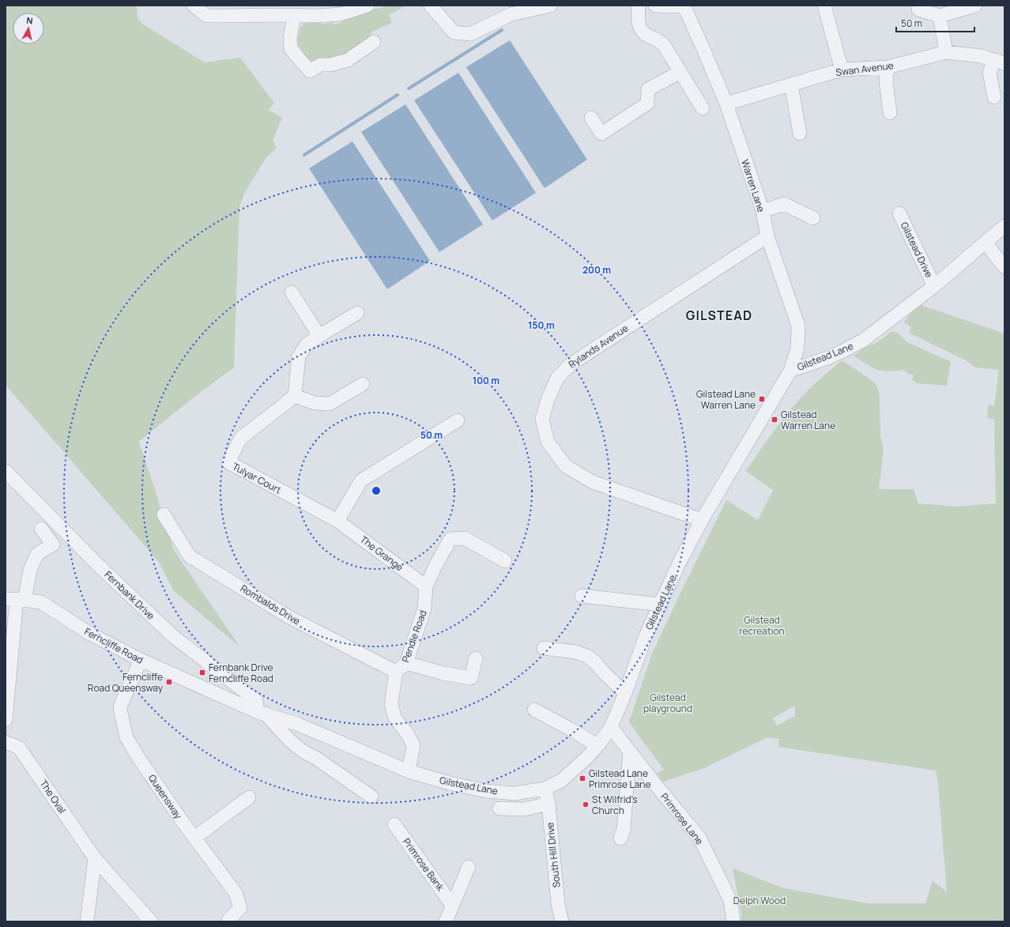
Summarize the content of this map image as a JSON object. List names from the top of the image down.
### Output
{
  "streets": {
    "street": [
      "Swan Avenue",
      "Warren Lane",
      "Gilstead Drive",
      "Rylands Avenue",
      "Gilstead Lane",
      "Tulyar Court",
      "The Grange",
      "Fernbank Drive",
      "Rombalds Drive",
      "Pendle Road",
      "Ferncliffe Road",
      "The Oval",
      "Queensway",
      "Primrose Lane",
      "South Hill Drive",
      "Primrose Bank"
    ]
  },
  "crossings": [
    ["Swan Avenue", "Warren Lane"],
    ["Warren Lane", "Rylands Avenue"],
    ["Warren Lane", "Gilstead Lane"],
    ["Gilstead Drive", "Gilstead Lane"],
    ["Rylands Avenue", "Gilstead Lane"],
    ["Gilstead Lane", "Fernbank Drive"],
    ["Gilstead Lane", "Pendle Road"],
    ["Gilstead Lane", "Ferncliffe Road"],
    ["Gilstead Lane", "Primrose Lane"],
    ["Gilstead Lane", "South Hill Drive"],
    ["Tulyar Court", "The Grange"],
    ["The Grange", "Pendle Road"],
    ["Fernbank Drive", "Ferncliffe Road"],
    ["Rombalds Drive", "Pendle Road"],
    ["Ferncliffe Road", "Queensway"]
  ],
  "districts": ["GILSTEAD"],
  "parks": ["Gilstead recreation", "Gilstead playground", "Delph Wood"],
  "places": {
    "transit": [
      "Gilstead Lane Warren Lane",
      "Gilstead Warren Lane",
      "Fernbank Drive Ferncliffe Road",
      "Ferncliffe Road Queensway",
      "Gilstead Lane Primrose Lane"
    ],
    "other": ["St Wilfrid's Church"]
  },
  "scale_bar": "50 m",
  "north": "top",
  "rings": [
    "200 m",
    "150 m",
    "100 m",
    "50 m"
  ]
}
